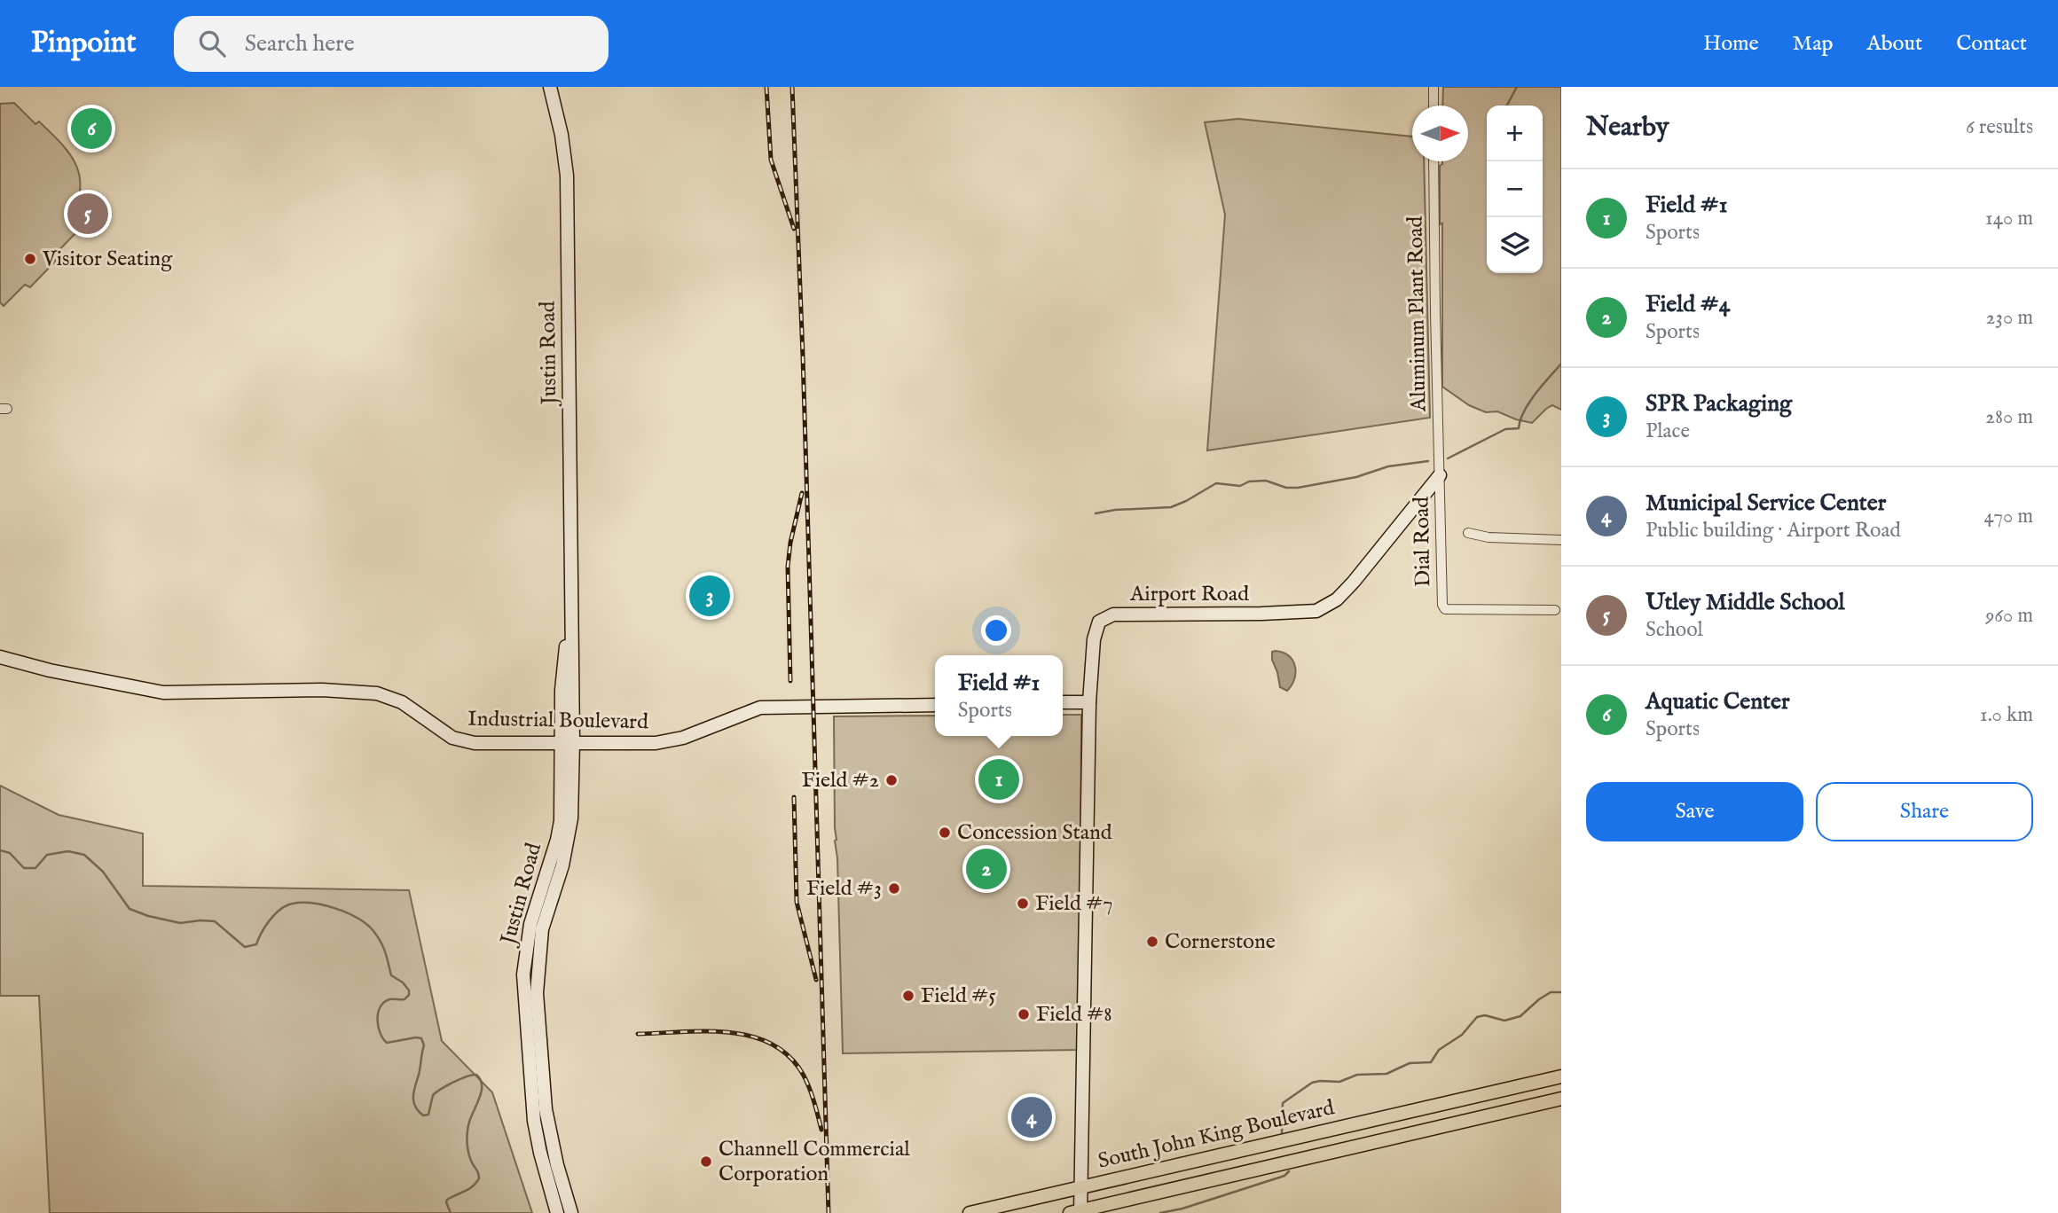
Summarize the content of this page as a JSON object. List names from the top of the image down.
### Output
{
  "streets": {
    "main road": ["South John King Boulevard"],
    "street": [
      "Aluminum Plant Road",
      "Justin Road",
      "Dial Road",
      "Airport Road",
      "Industrial Boulevard"
    ]
  },
  "crossings": [
    ["Aluminum Plant Road", "Dial Road"],
    ["Aluminum Plant Road", "Airport Road"],
    ["Justin Road", "Industrial Boulevard"],
    ["Dial Road", "Airport Road"],
    ["Airport Road", "South John King Boulevard"]
  ],
  "places": [
    "Visitor Seating",
    "Field #2",
    "Concession Stand",
    "Field #3",
    "Field #7",
    "Cornerstone",
    "Field #5",
    "Field #8",
    "Channell Commercial Corporation"
  ],
  "north": "right",
  "page": {
    "header": "Pinpoint",
    "search": "Search here",
    "nav": [
      "Home",
      "Map",
      "About",
      "Contact"
    ],
    "heading": ["Nearby", "6 results"],
    "pins": [
      "6",
      "5",
      "3",
      "1",
      "2",
      "4"
    ],
    "map_buttons": ["+", "−"],
    "list": [
      {
        "mark": "1",
        "name": "Field #1",
        "note": "Sports",
        "value": "140 m"
      },
      {
        "mark": "2",
        "name": "Field #4",
        "note": "Sports",
        "value": "230 m"
      },
      {
        "mark": "3",
        "name": "SPR Packaging",
        "note": "Place",
        "value": "280 m"
      },
      {
        "mark": "4",
        "name": "Municipal Service Center",
        "note": "Public building · Airport Road",
        "value": "470 m"
      },
      {
        "mark": "5",
        "name": "Utley Middle School",
        "note": "School",
        "value": "960 m"
      },
      {
        "mark": "6",
        "name": "Aquatic Center",
        "note": "Sports",
        "value": "1.0 km"
      }
    ],
    "popup": ["Field #1", "Sports"],
    "buttons": ["Save", "Share"]
  }
}
